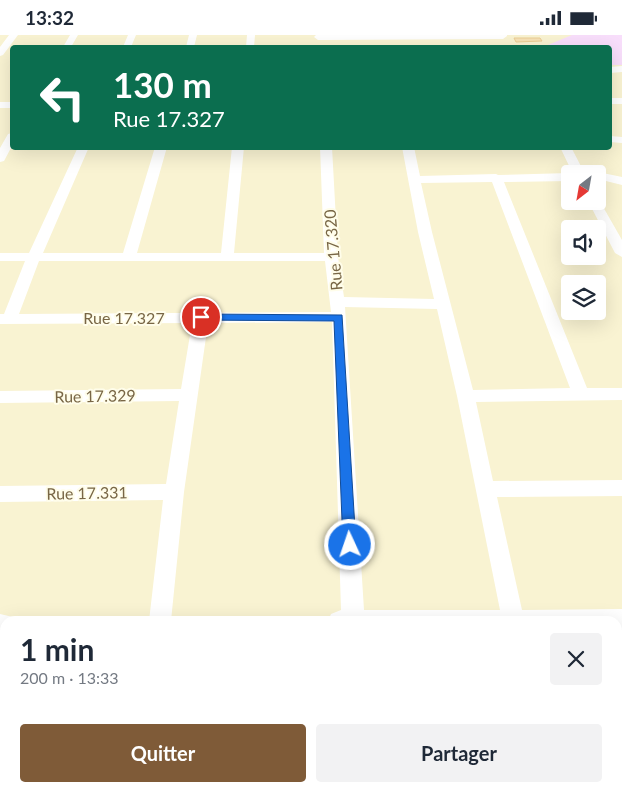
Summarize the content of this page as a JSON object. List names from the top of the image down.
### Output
{
  "streets": {
    "street": [
      "Rue 17.320",
      "Rue 17.327",
      "Rue 17.329",
      "Rue 17.331"
    ]
  },
  "crossings": [
    ["Rue 17.320", "Rue 17.327"]
  ],
  "north": "bottom left",
  "page": {
    "status": "13:32",
    "turn": ["130 m", "Rue 17.327"],
    "heading": ["1 min", "200 m · 13:33"],
    "buttons": ["Quitter", "Partager"]
  }
}
